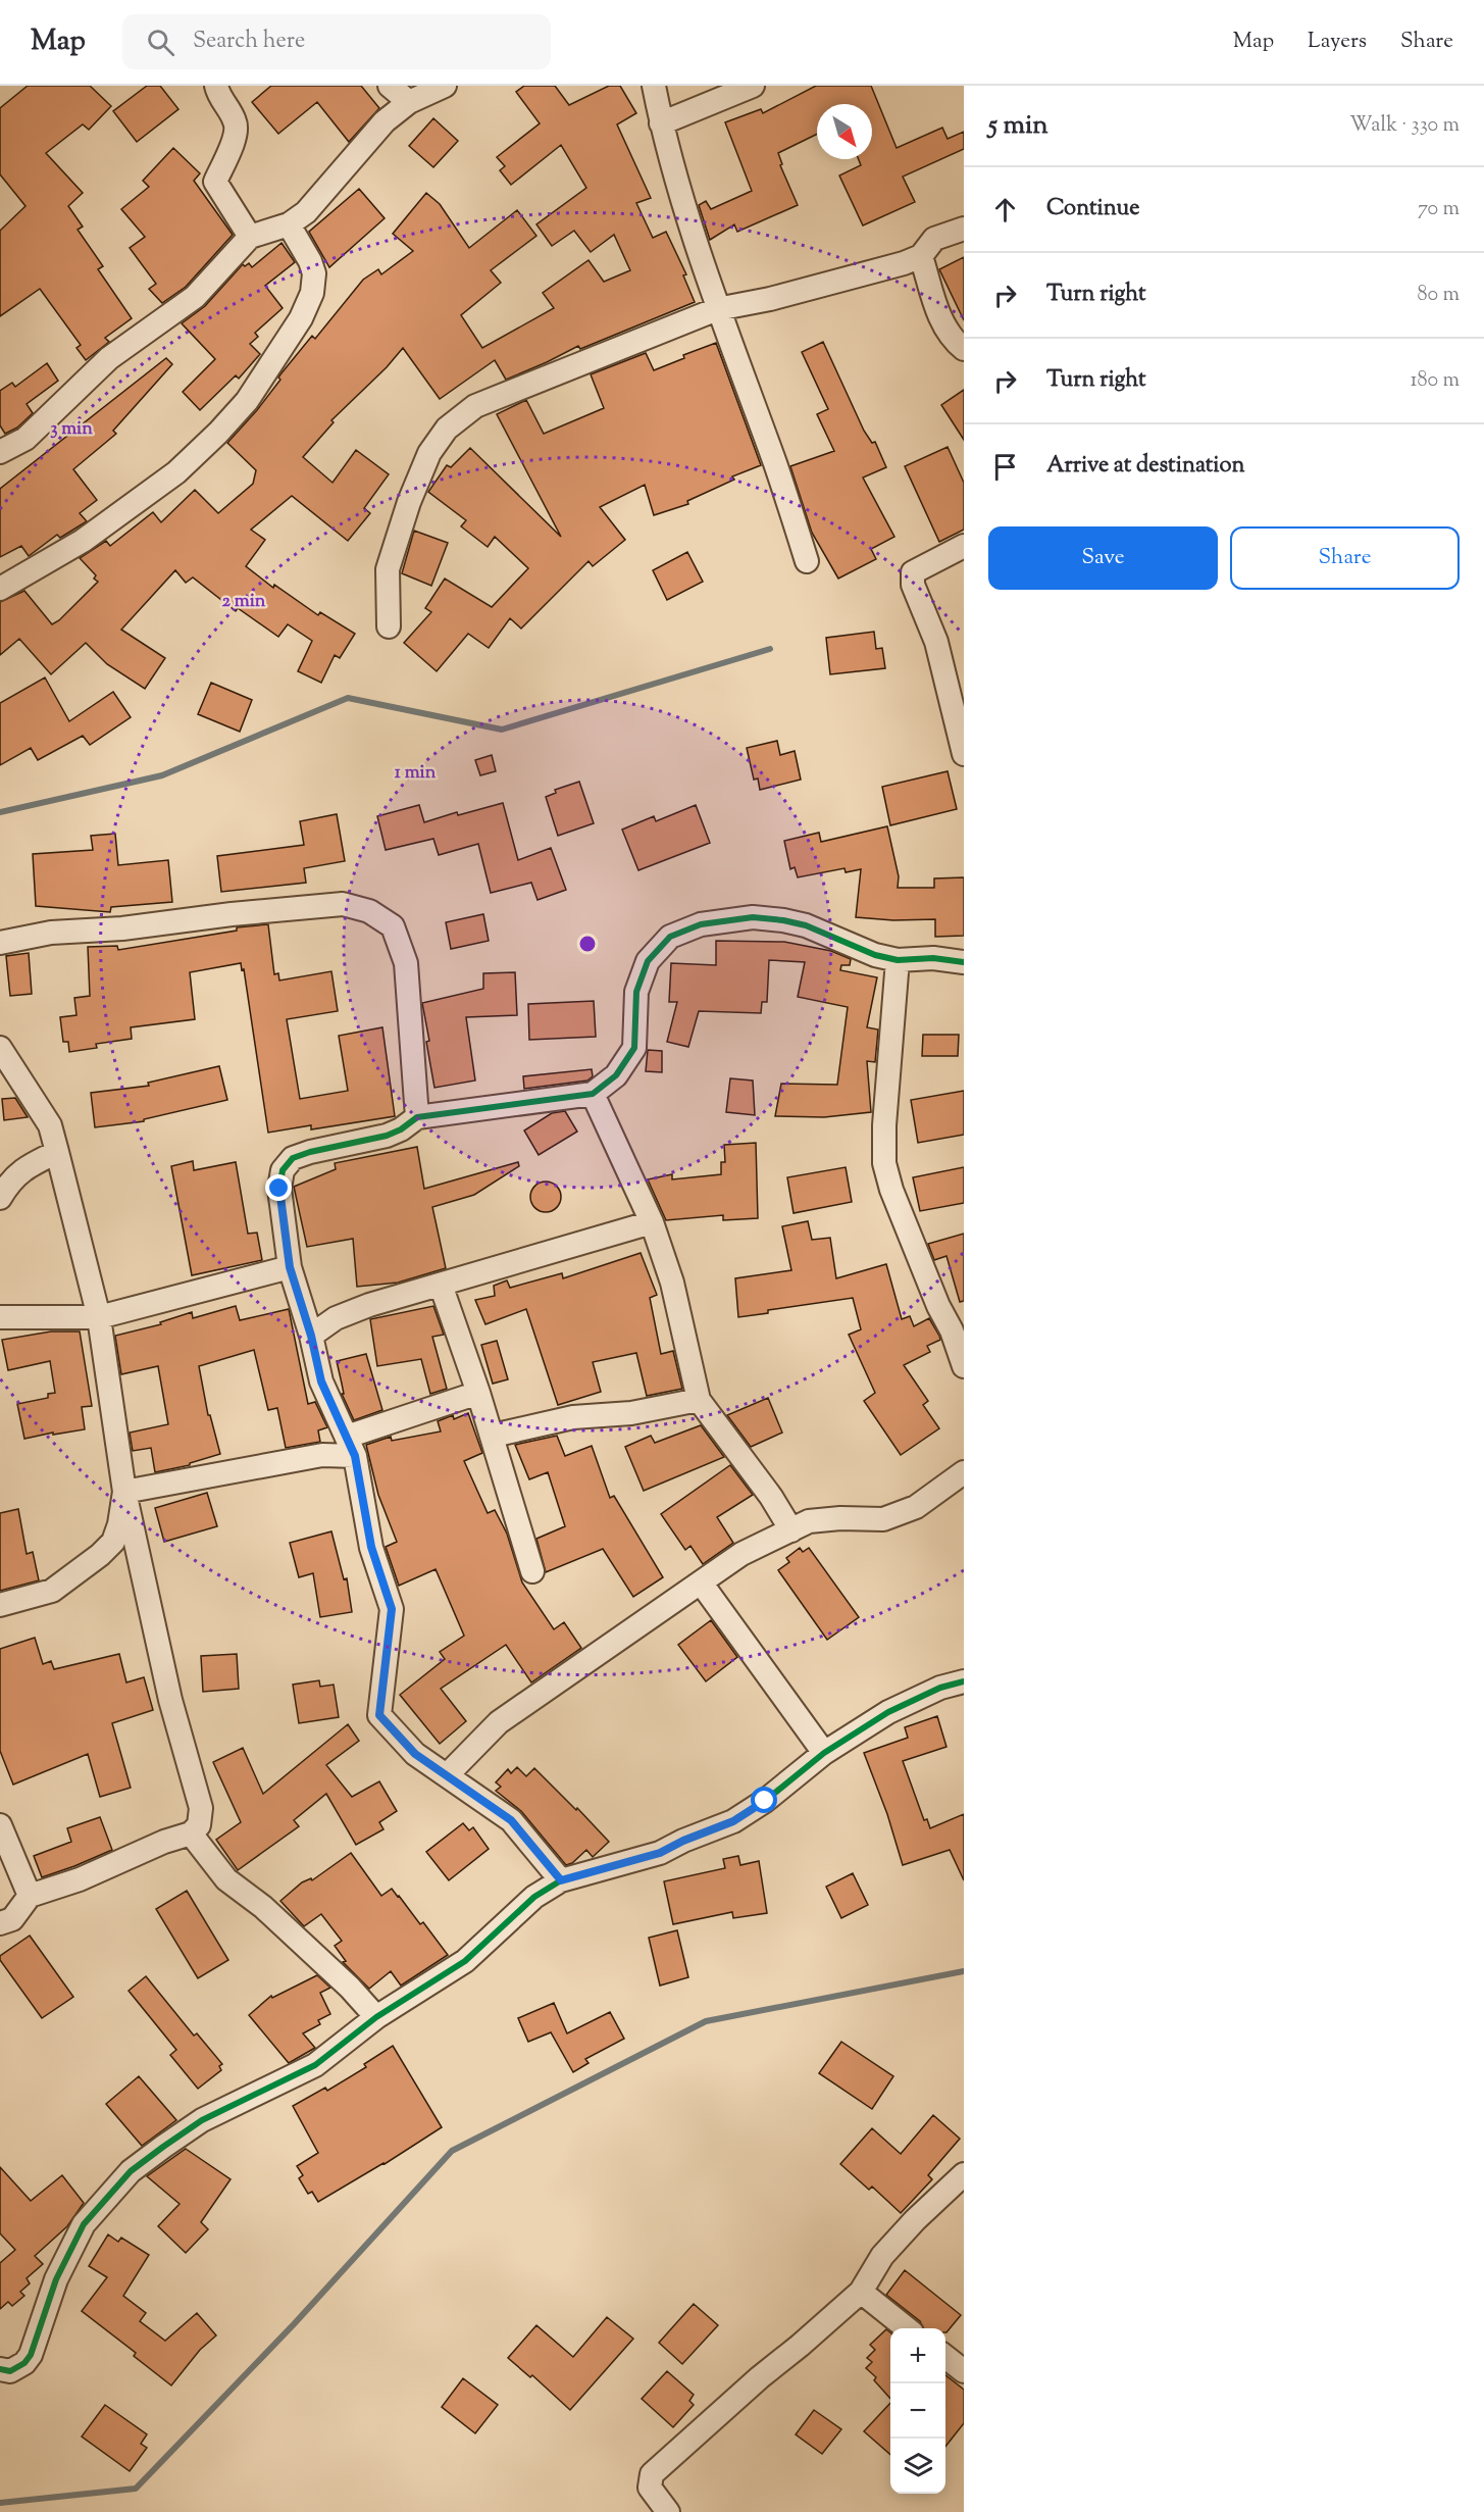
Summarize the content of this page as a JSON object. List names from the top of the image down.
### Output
{
  "north": "bottom right",
  "page": {
    "header": "Map",
    "search": "Search here",
    "nav": ["Map", "Layers", "Share"],
    "heading": ["5 min", "Walk · 330 m"],
    "list": [
      ["Continue", "70 m"],
      ["Turn right", "80 m"],
      ["Turn right", "180 m"],
      "Arrive at destination"
    ],
    "buttons": ["Save", "Share"],
    "map_buttons": ["+", "−"]
  },
  "rings": ["3 min", "2 min", "1 min"]
}
